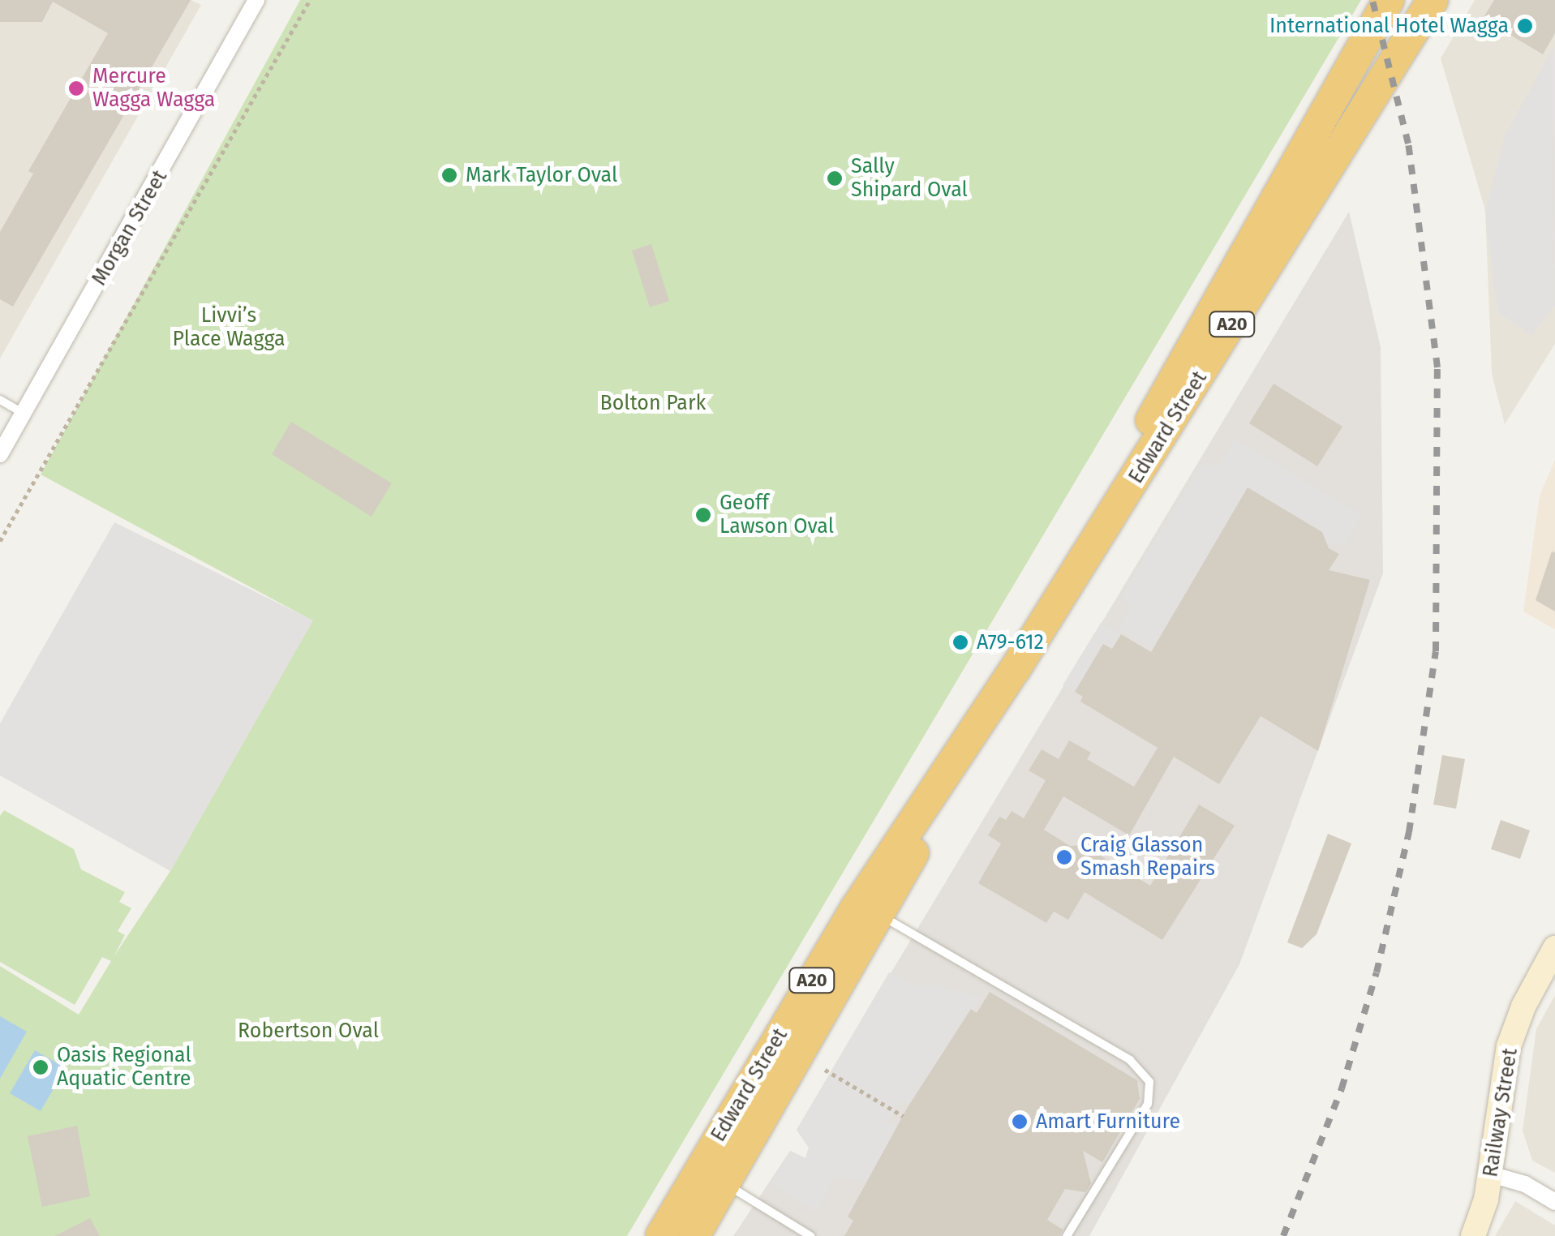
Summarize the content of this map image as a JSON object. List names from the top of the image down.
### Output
{
  "streets": {
    "highway": ["A20", "Edward Street"],
    "street": ["Morgan Street", "Railway Street"]
  },
  "parks": ["Livvi’s Place Wagga", "Bolton Park", "Robertson Oval"],
  "places": [
    "International Hotel Wagga",
    "Mercure Wagga Wagga",
    "Mark Taylor Oval",
    "Sally Shipard Oval",
    "Geoff Lawson Oval",
    "A79-612",
    "Craig Glasson Smash Repairs",
    "Oasis Regional Aquatic Centre",
    "Amart Furniture"
  ]
}
